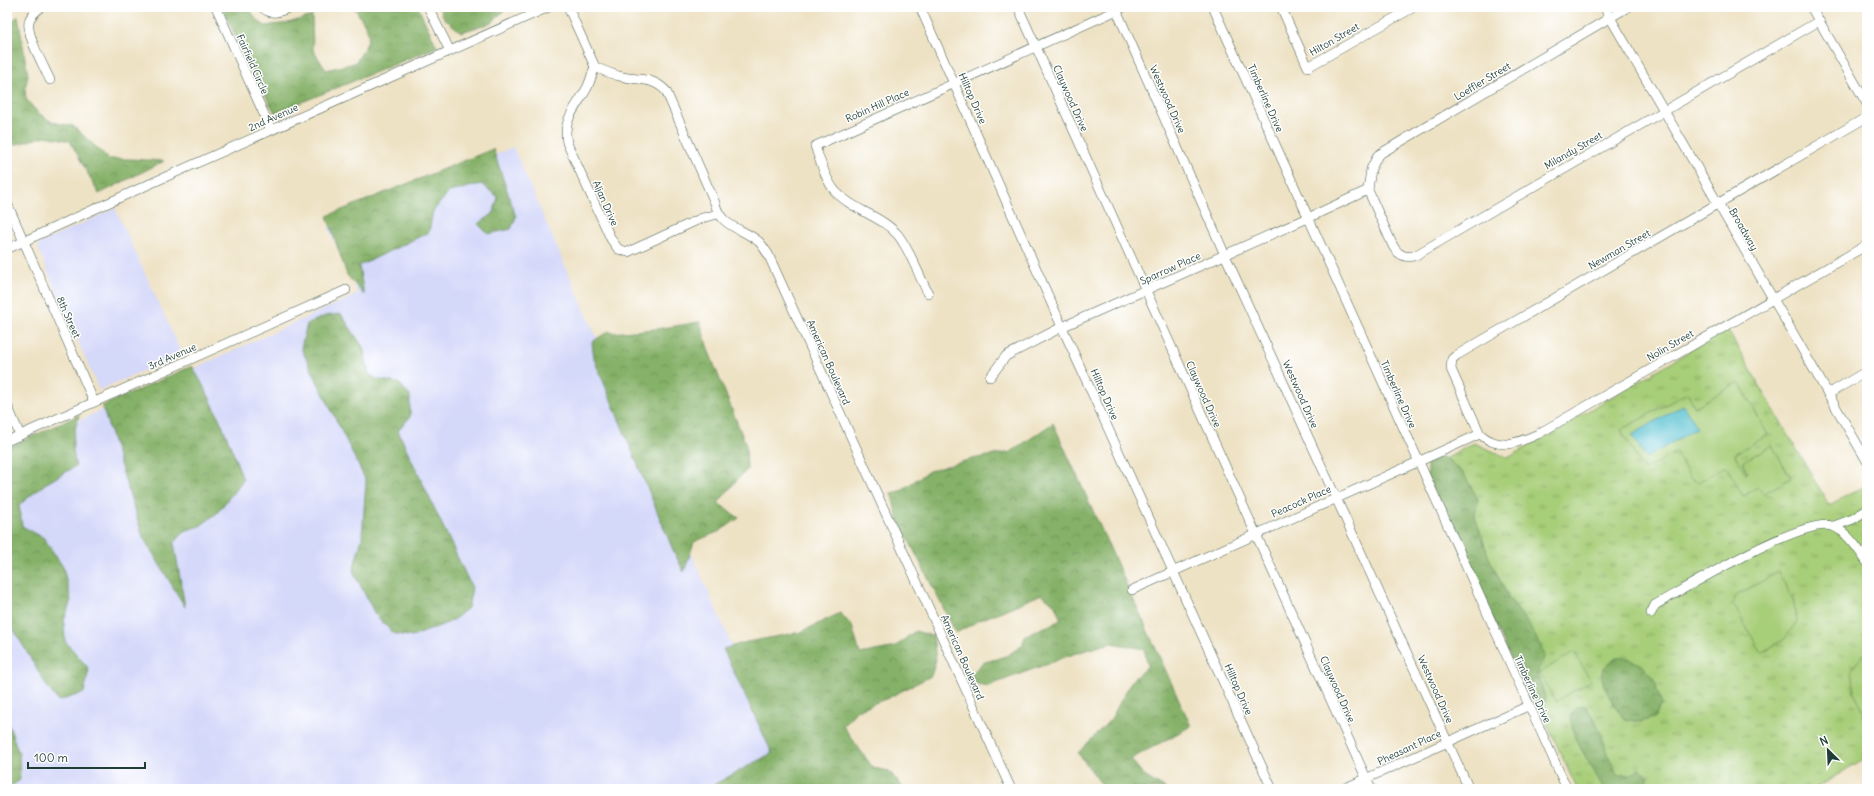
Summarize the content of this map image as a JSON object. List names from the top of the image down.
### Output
{
  "streets": {
    "street": [
      "Hilton Street",
      "Fairfield Circle",
      "Loeffler Street",
      "Hilltop Drive",
      "Claywood Drive",
      "Timberline Drive",
      "Westwood Drive",
      "Robin Hill Place",
      "2nd Avenue",
      "Milandy Street",
      "Aljan Drive",
      "Broadway",
      "Newman Street",
      "Sparrow Place",
      "8th Street",
      "Nolin Street",
      "3rd Avenue",
      "American Boulevard",
      "Peacock Place",
      "Pheasant Place"
    ]
  },
  "crossings": [
    ["Fairfield Circle", "2nd Avenue"],
    ["Loeffler Street", "Milandy Street"],
    ["Loeffler Street", "Broadway"],
    ["Loeffler Street", "Sparrow Place"],
    ["Hilltop Drive", "Robin Hill Place"],
    ["Hilltop Drive", "Sparrow Place"],
    ["Hilltop Drive", "Peacock Place"],
    ["Claywood Drive", "Robin Hill Place"],
    ["Claywood Drive", "Sparrow Place"],
    ["Claywood Drive", "Peacock Place"],
    ["Claywood Drive", "Pheasant Place"],
    ["Timberline Drive", "Sparrow Place"],
    ["Timberline Drive", "Peacock Place"],
    ["Timberline Drive", "Pheasant Place"],
    ["Westwood Drive", "Robin Hill Place"],
    ["Westwood Drive", "Sparrow Place"],
    ["Westwood Drive", "Peacock Place"],
    ["Westwood Drive", "Pheasant Place"],
    ["2nd Avenue", "8th Street"],
    ["Milandy Street", "Broadway"],
    ["Milandy Street", "Sparrow Place"],
    ["Aljan Drive", "American Boulevard"],
    ["Broadway", "Newman Street"],
    ["Broadway", "Nolin Street"],
    ["Newman Street", "Nolin Street"],
    ["Newman Street", "Peacock Place"],
    ["8th Street", "3rd Avenue"],
    ["Nolin Street", "Peacock Place"]
  ],
  "scale_bar": "100 m",
  "north": "top left"
}
